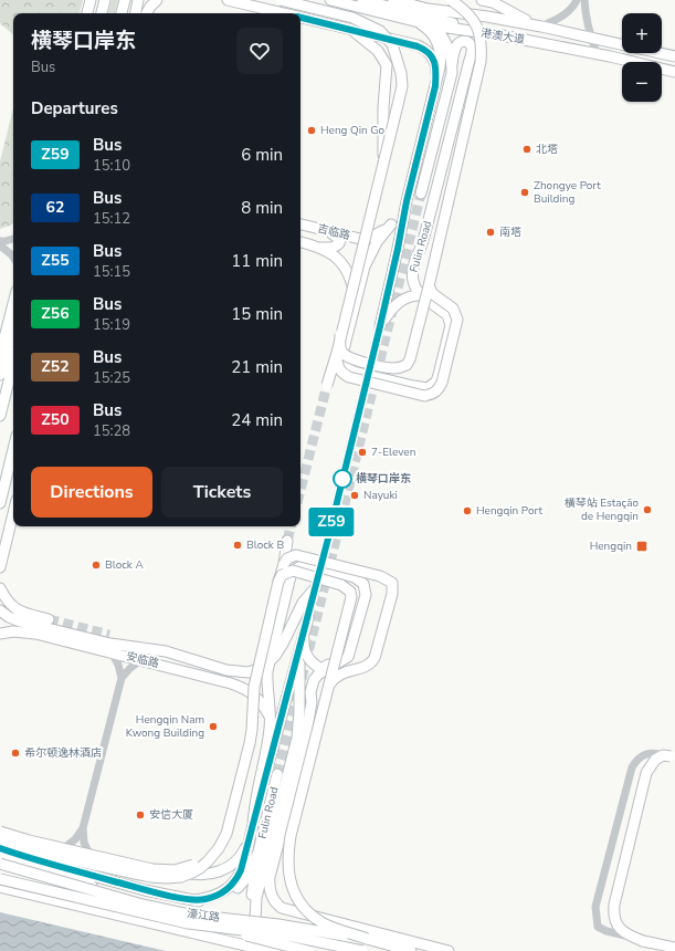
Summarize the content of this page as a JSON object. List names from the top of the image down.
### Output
{
  "streets": {
    "main road": [
      "港澳大道",
      "吉临路",
      "Fulin Road",
      "安临路",
      "濠江路"
    ]
  },
  "crossings": [
    ["港澳大道", "Fulin Road"],
    ["吉临路", "Fulin Road"]
  ],
  "places": {
    "other": [
      "Heng Qin Go",
      "北塔",
      "Zhongye Port Building",
      "南塔",
      "7-Eleven",
      "横琴口岸东",
      "Nayuki",
      "橫琴站 Estação de Hengqin",
      "Hengqin Port",
      "Block B",
      "Block A",
      "Hengqin Nam Kwong Building",
      "希尔顿逸林酒店",
      "安信大厦"
    ],
    "transit": ["Hengqin"]
  },
  "lines": ["bus line Z59"],
  "page": {
    "on_map": "Z59",
    "map_buttons": ["+", "−"],
    "heading": [
      ["横琴口岸东", "Bus"],
      "Departures"
    ],
    "list": [
      {
        "mark": "Z59",
        "name": "Bus",
        "note": "15:10",
        "value": "6 min"
      },
      {
        "mark": "62",
        "name": "Bus",
        "note": "15:12",
        "value": "8 min"
      },
      {
        "mark": "Z55",
        "name": "Bus",
        "note": "15:15",
        "value": "11 min"
      },
      {
        "mark": "Z56",
        "name": "Bus",
        "note": "15:19",
        "value": "15 min"
      },
      {
        "mark": "Z52",
        "name": "Bus",
        "note": "15:25",
        "value": "21 min"
      },
      {
        "mark": "Z50",
        "name": "Bus",
        "note": "15:28",
        "value": "24 min"
      }
    ],
    "buttons": ["Directions", "Tickets"]
  }
}
